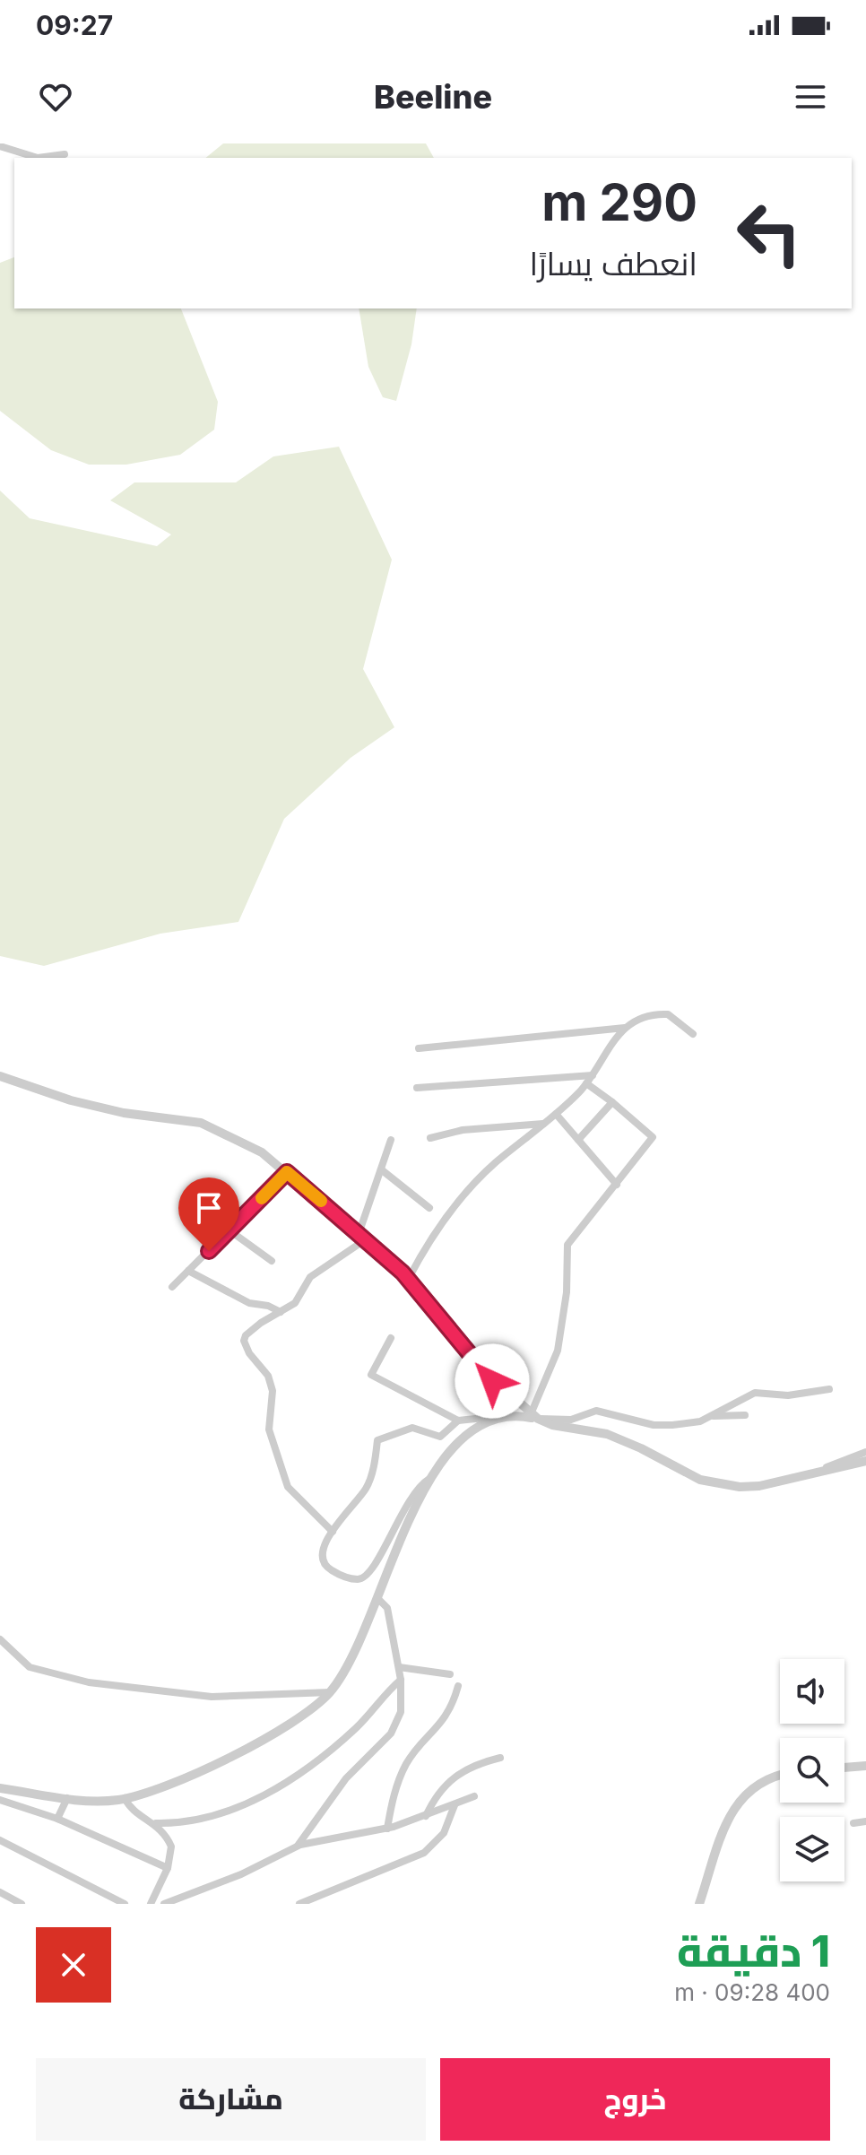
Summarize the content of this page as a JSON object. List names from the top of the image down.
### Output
{
  "page": {
    "status": "09:27",
    "header": "Beeline",
    "turn": ["290 m", "انعطف يسارًا"],
    "heading": ["1 دقيقة", "400 m · 09:28"],
    "buttons": ["خروج", "مشاركة"]
  }
}
